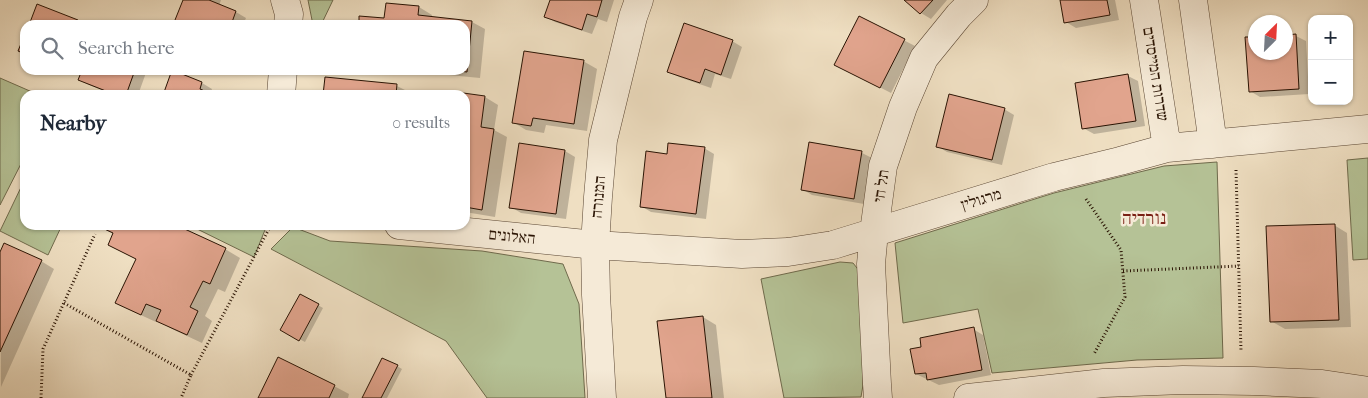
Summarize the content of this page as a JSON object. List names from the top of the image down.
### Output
{
  "streets": {
    "street": [
      "שדרות המייסדים",
      "תל חי",
      "המנורה",
      "מרגולין",
      "האלונים"
    ]
  },
  "crossings": [
    ["שדרות המייסדים", "מרגולין"],
    ["תל חי", "מרגולין"],
    ["המנורה", "מרגולין"],
    ["המנורה", "האלונים"],
    ["מרגולין", "האלונים"]
  ],
  "districts": ["נורדיה"],
  "north": "top right",
  "page": {
    "map_buttons": ["+", "−"],
    "search": "Search here",
    "heading": ["Nearby", "0 results"]
  }
}
